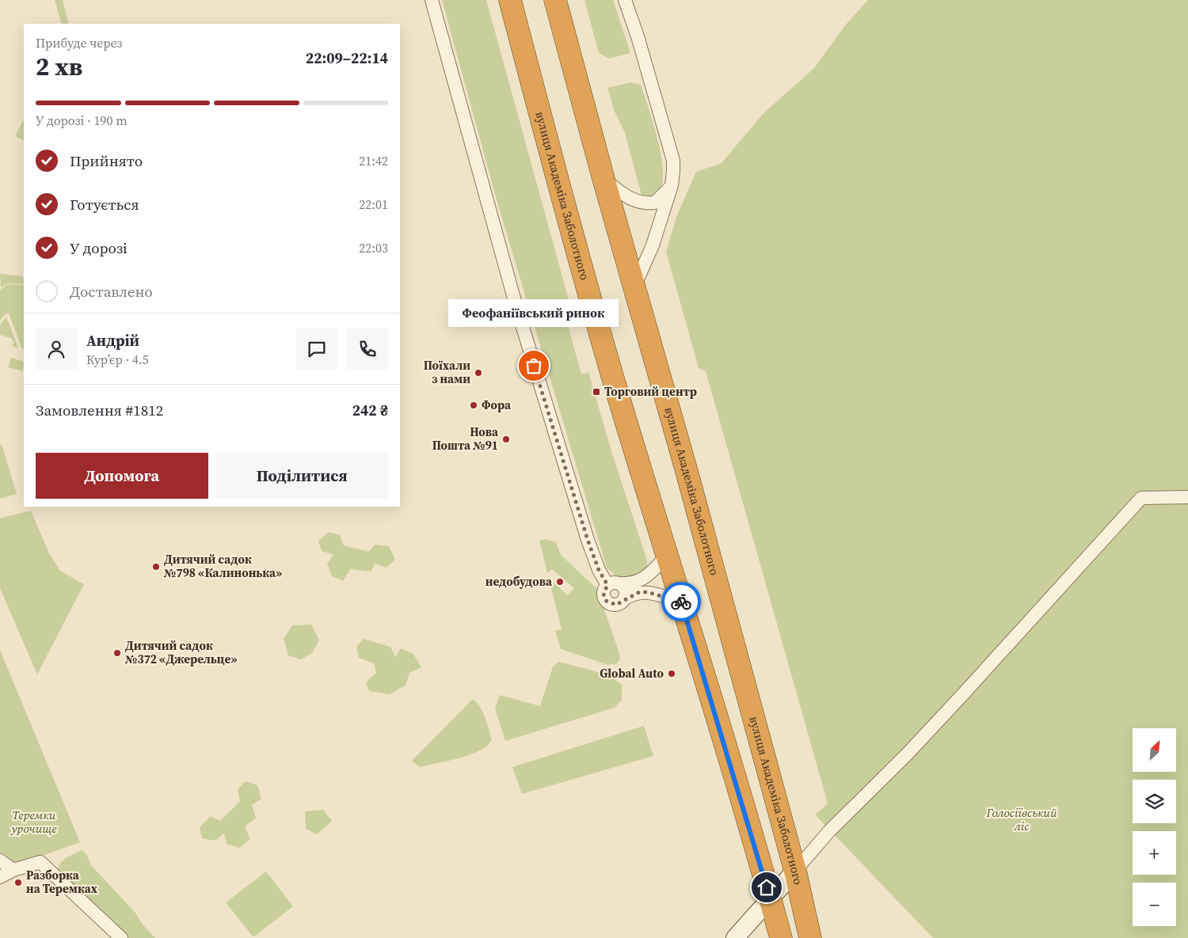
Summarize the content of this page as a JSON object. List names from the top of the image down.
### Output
{
  "streets": {
    "highway": ["вулиця Академіка Заболотного"]
  },
  "parks": ["Голосіївський ліс", "Теремки урочище"],
  "places": {
    "other": [
      "Феофаніївський ринок",
      "Поїхали з нами",
      "Фора",
      "Нова Пошта №91",
      "Дитячий садок №798 «Калинонька»",
      "недобудова",
      "Дитячий садок №372 «Джерельце»",
      "Global Auto",
      "Разборка на Теремках"
    ],
    "transit": ["Торговий центр"]
  },
  "north": "top right",
  "page": {
    "heading": ["2 хв", "Прибуде через", "22:09–22:14"],
    "panel": [
      "Андрій",
      "Кур’єр · 4.5",
      "Замовлення #1812",
      "242 ₴"
    ],
    "bar": "У дорозі · 190 m",
    "list": [
      ["Прийнято", "21:42"],
      ["Готується", "22:01"],
      ["У дорозі", "22:03"],
      "Доставлено"
    ],
    "bubble": "Феофаніївський ринок",
    "buttons": ["Допомога", "Поділитися"],
    "map_buttons": ["+", "−"]
  }
}
